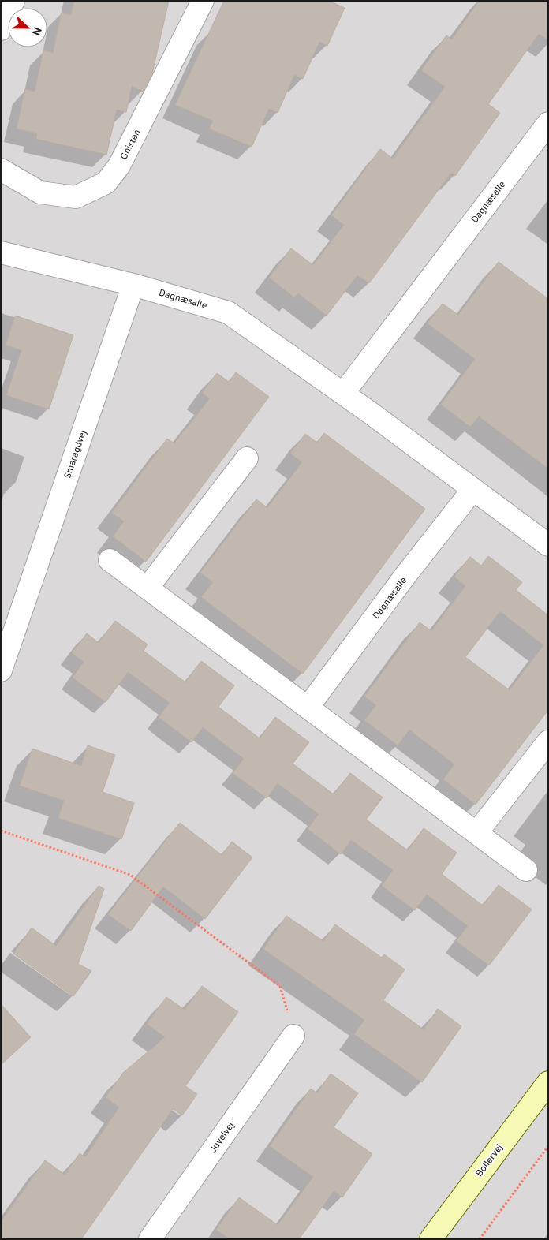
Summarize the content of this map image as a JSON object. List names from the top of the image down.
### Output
{
  "streets": {
    "main road": ["Bollervej"],
    "street": [
      "Gnisten",
      "Dagnæsalle",
      "Smaragdvej",
      "Juvelvej"
    ]
  },
  "crossings": [
    ["Dagnæsalle", "Smaragdvej"]
  ],
  "north": "right"
}
